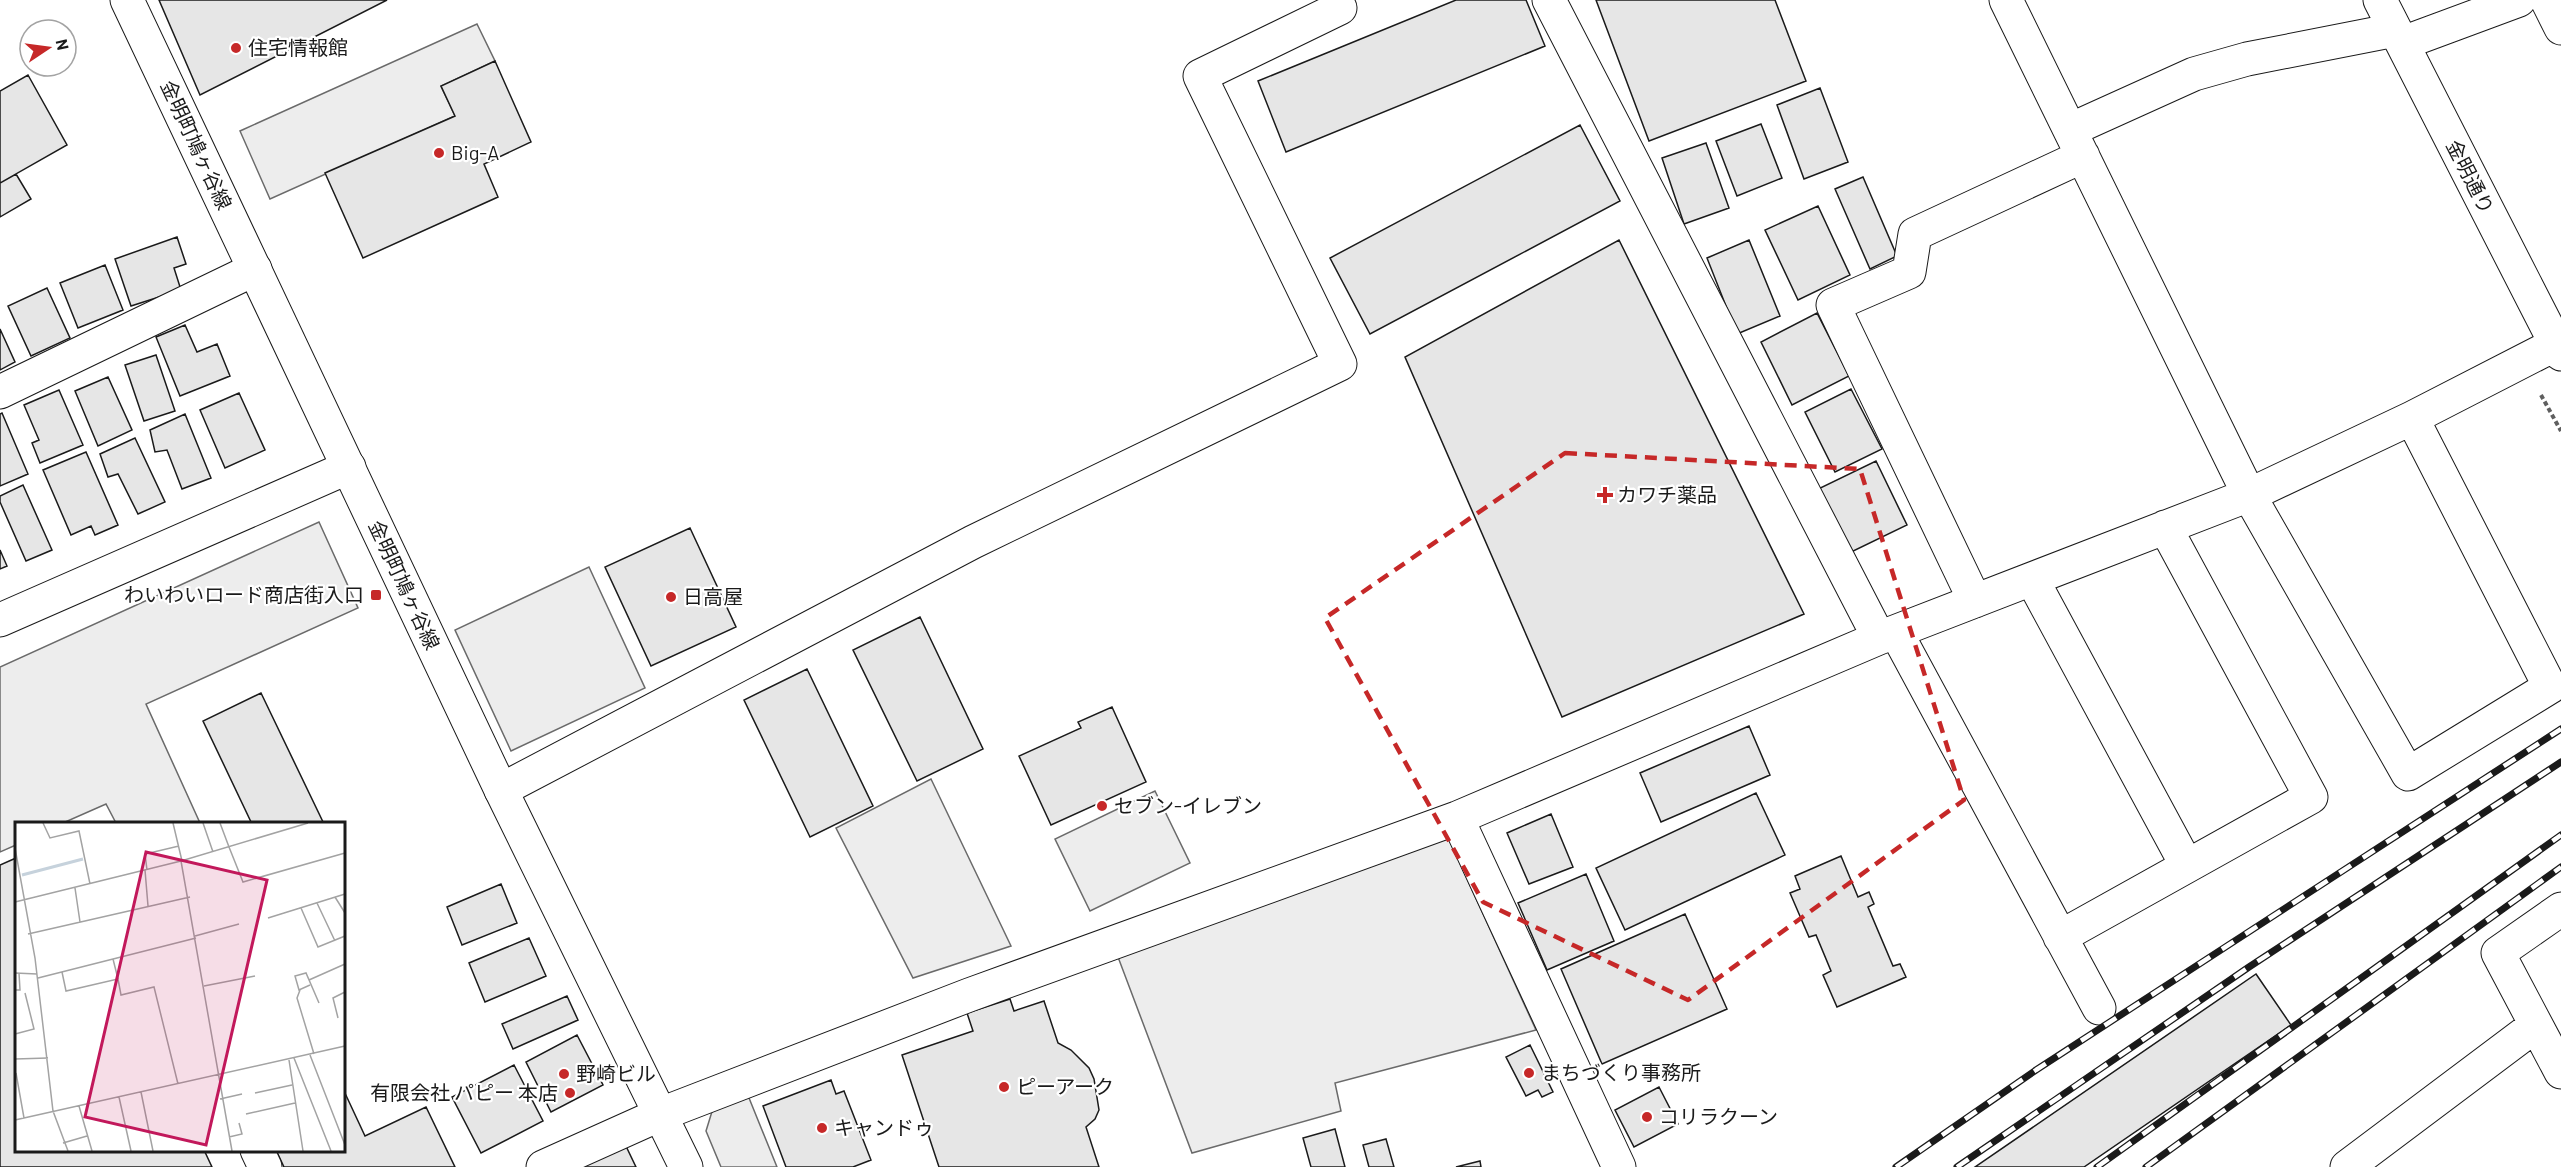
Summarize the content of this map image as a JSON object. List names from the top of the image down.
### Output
{
  "streets": {
    "street": ["金明町鳩ヶ谷線", "金明通り"]
  },
  "places": {
    "other": [
      "住宅情報館",
      "Big-A",
      "日高屋",
      "セブン-イレブン",
      "まちづくり事務所",
      "野崎ビル",
      "ピーアーク",
      "有限会社 パピー 本店",
      "コリラクーン",
      "キャンドゥ"
    ],
    "health": ["カワチ薬品"],
    "transit": ["わいわいロード商店街入口"]
  },
  "north": "right"
}
